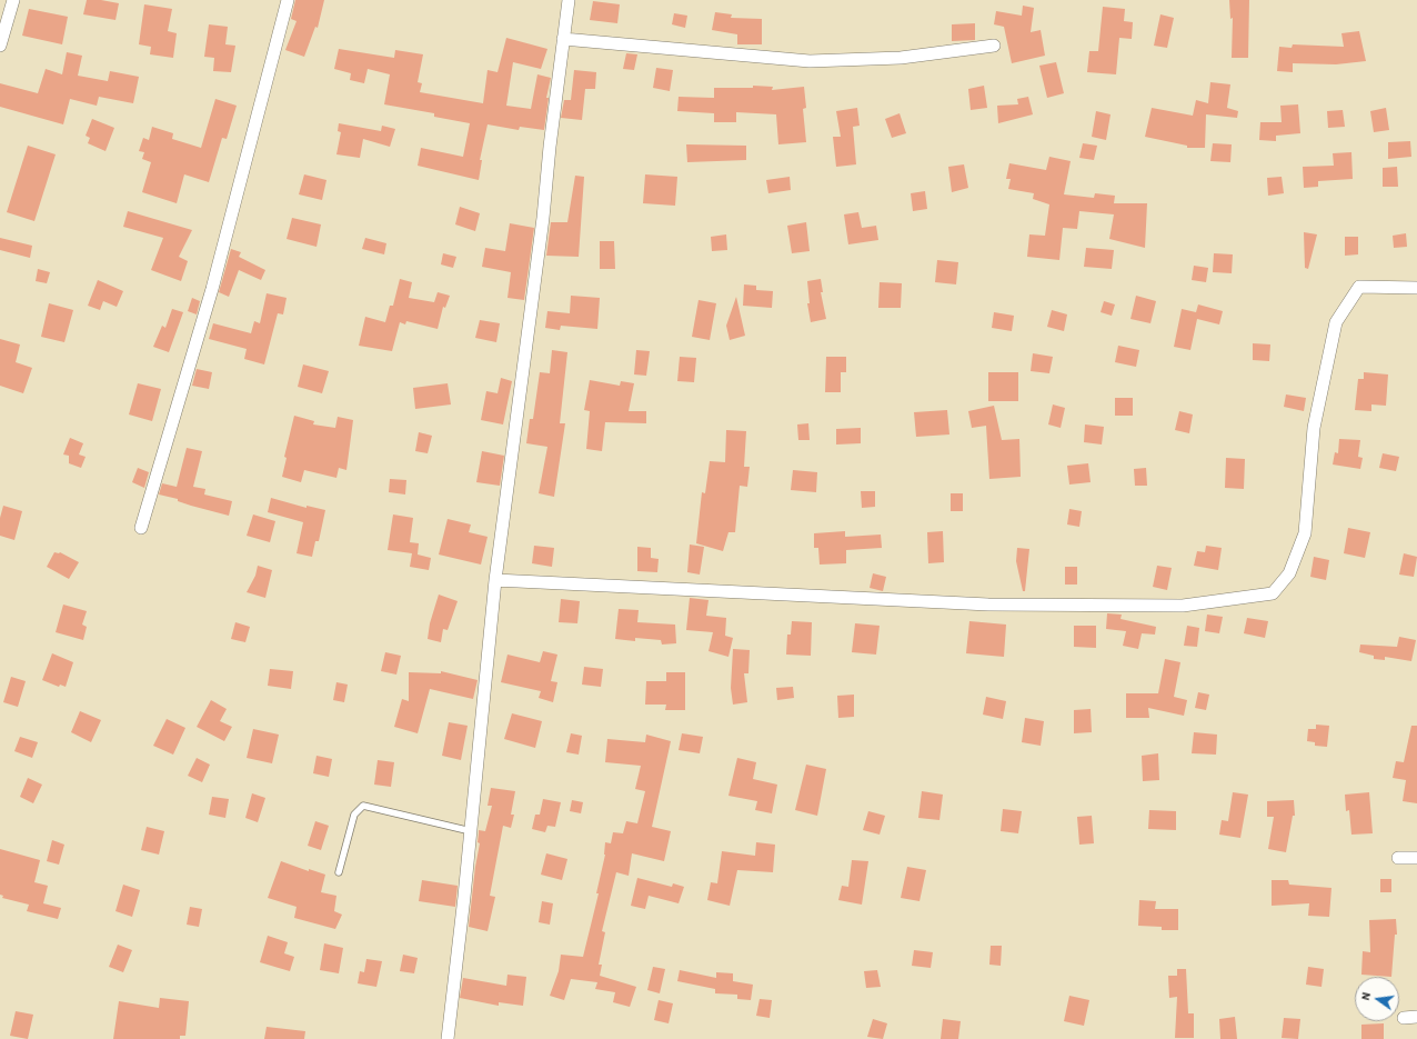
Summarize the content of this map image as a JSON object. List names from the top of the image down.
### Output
{
  "north": "left"
}
